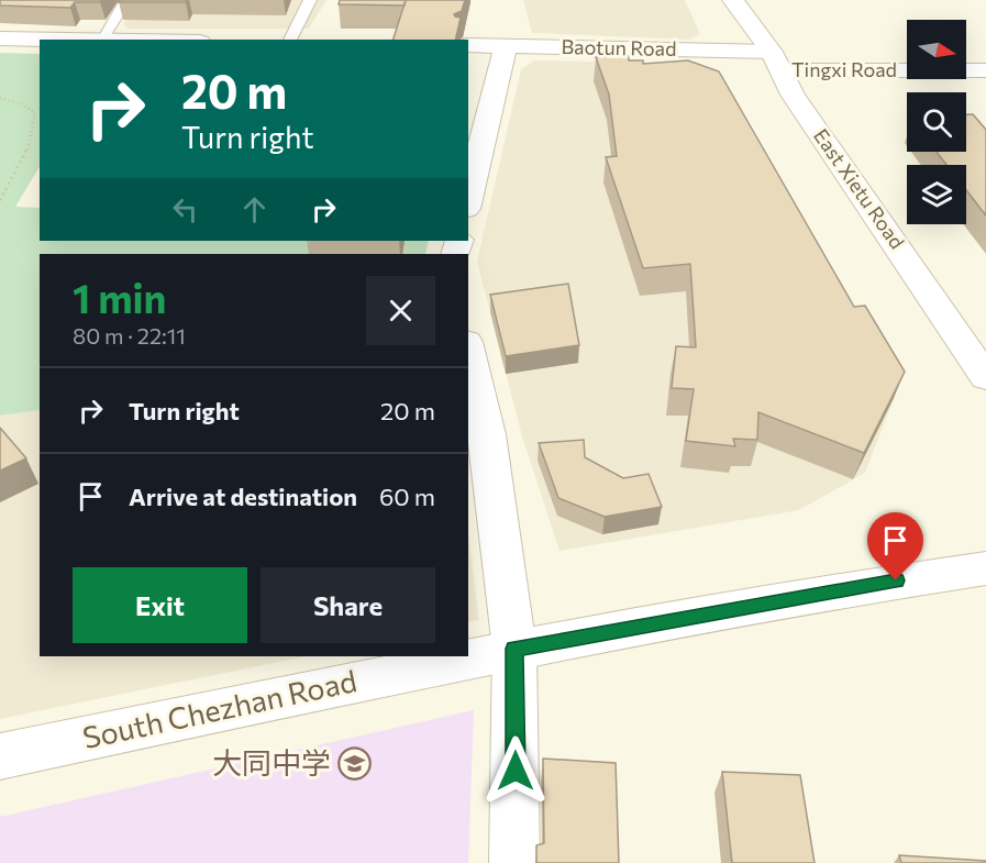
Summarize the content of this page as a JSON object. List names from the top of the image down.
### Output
{
  "streets": {
    "street": [
      "Baotun Road",
      "Tingxi Road",
      "East Xietu Road",
      "South Chezhan Road"
    ]
  },
  "crossings": [
    ["Baotun Road", "Tingxi Road"],
    ["Baotun Road", "East Xietu Road"],
    ["Tingxi Road", "East Xietu Road"]
  ],
  "places": {
    "school or university": ["大同中学"]
  },
  "north": "right",
  "page": {
    "turn": ["20 m", "Turn right"],
    "heading": ["1 min", "80 m · 22:11"],
    "list": [
      {
        "name": "Turn right",
        "value": "20 m"
      },
      {
        "name": "Arrive at destination",
        "value": "60 m"
      }
    ],
    "buttons": ["Exit", "Share"]
  }
}
